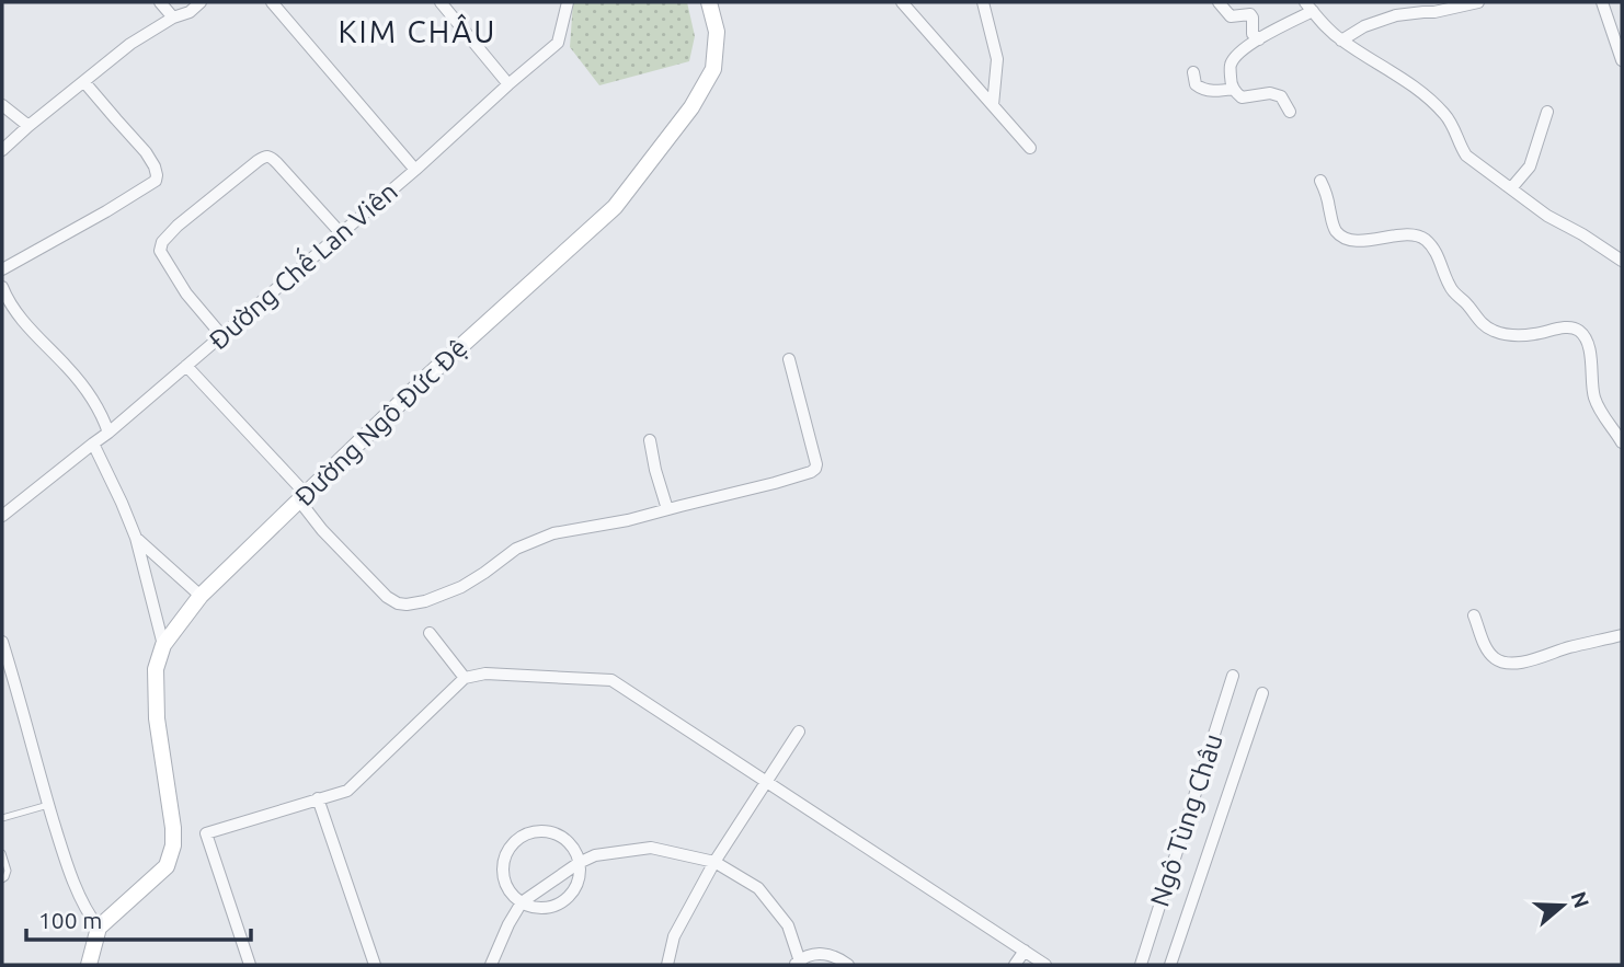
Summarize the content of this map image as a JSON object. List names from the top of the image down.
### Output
{
  "streets": {
    "main road": ["Đường Ngô Đức Đệ"],
    "street": ["Đường Chế Lan Viên", "Ngô Tùng Châu"]
  },
  "districts": ["KIM CHÂU"],
  "scale_bar": "100 m",
  "north": "right"
}
